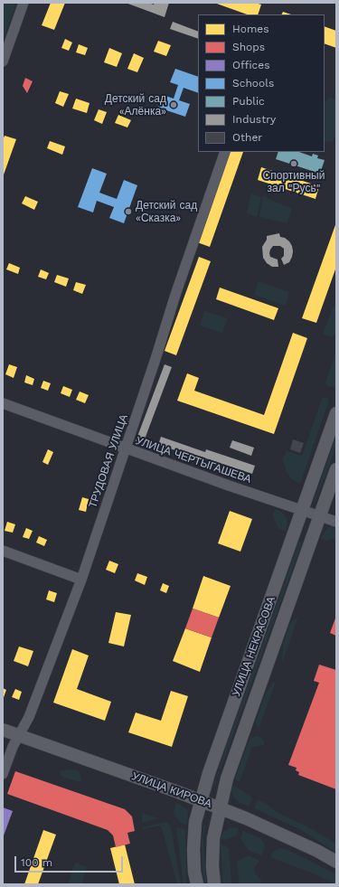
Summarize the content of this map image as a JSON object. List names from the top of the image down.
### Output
{
  "streets": {
    "main road": ["УЛИЦА НЕКРАСОВА", "УЛИЦА КИРОВА"],
    "street": ["УЛИЦА ЧЕРТЫГАШЕВА", "ТРУДОВАЯ УЛИЦА"]
  },
  "crossings": [
    ["УЛИЦА ЧЕРТЫГАШЕВА", "ТРУДОВАЯ УЛИЦА"],
    ["УЛИЦА ЧЕРТЫГАШЕВА", "УЛИЦА НЕКРАСОВА"],
    ["ТРУДОВАЯ УЛИЦА", "УЛИЦА КИРОВА"],
    ["УЛИЦА НЕКРАСОВА", "УЛИЦА КИРОВА"]
  ],
  "places": ["Детский сад «Алёнка»", "Спортивный зал \"Русь\"", "Детский сад «Сказка»"],
  "legend": [
    "Homes",
    "Shops",
    "Offices",
    "Schools",
    "Public",
    "Industry",
    "Other"
  ],
  "scale_bar": "100 m"
}
